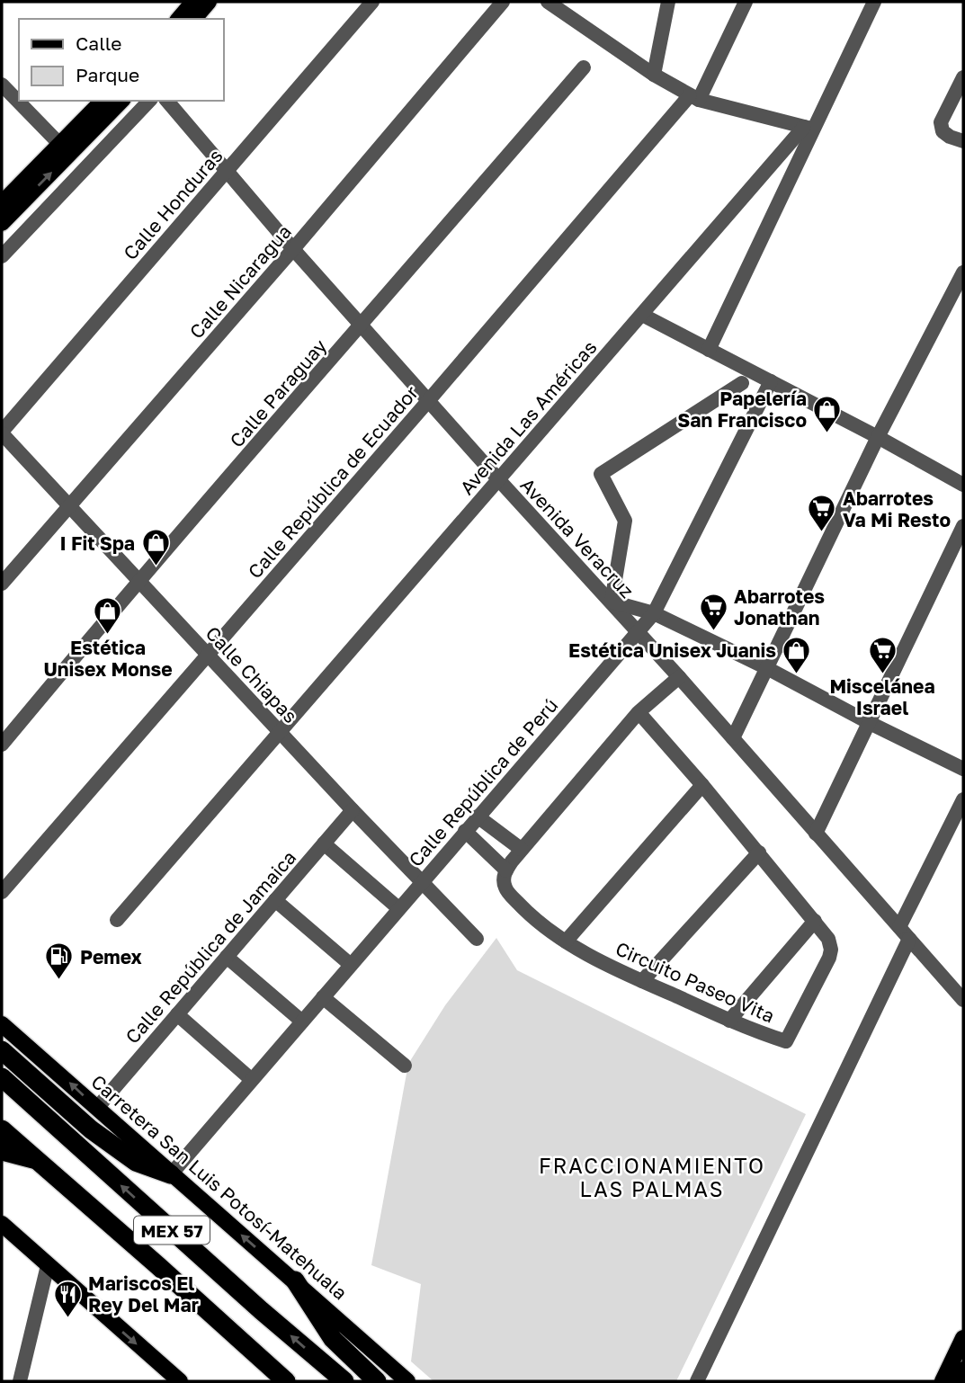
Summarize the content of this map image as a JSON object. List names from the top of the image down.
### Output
{
  "streets": {
    "highway": ["MEX 57"],
    "main road": ["Carretera San Luis Potosí-Matehuala"],
    "street": [
      "Calle Honduras",
      "Calle Nicaragua",
      "Calle Paraguay",
      "Avenida Las Américas",
      "Calle República de Ecuador",
      "Avenida Veracruz",
      "Calle Chiapas",
      "Calle República de Perú",
      "Calle República de Jamaica",
      "Circuito Paseo Vita"
    ]
  },
  "crossings": [
    ["Calle Honduras", "Avenida Veracruz"],
    ["Calle Honduras", "Calle Chiapas"],
    ["Calle Nicaragua", "Avenida Veracruz"],
    ["Calle Nicaragua", "Calle Chiapas"],
    ["Calle Paraguay", "Avenida Veracruz"],
    ["Calle Paraguay", "Calle Chiapas"],
    ["Avenida Las Américas", "Avenida Veracruz"],
    ["Avenida Las Américas", "Calle Chiapas"],
    ["Calle República de Ecuador", "Avenida Veracruz"],
    ["Calle República de Ecuador", "Calle Chiapas"],
    ["Avenida Veracruz", "Calle República de Perú"],
    ["Calle Chiapas", "Calle República de Perú"],
    ["Calle Chiapas", "Calle República de Jamaica"],
    ["Calle República de Perú", "Carretera San Luis Potosí-Matehuala"],
    ["Calle República de Jamaica", "Carretera San Luis Potosí-Matehuala"]
  ],
  "one_way": ["Carretera San Luis Potosí-Matehuala"],
  "districts": ["FRACCIONAMIENTO LAS PALMAS"],
  "places": {
    "shop": [
      "Papelería San Francisco",
      "I Fit Spa",
      "Estética Unisex Monse",
      "Estética Unisex Juanis"
    ],
    "supermarket": ["Abarrotes Va Mi Resto", "Abarrotes Jonathan", "Miscelánea Israel"],
    "fuel station": ["Pemex"],
    "restaurant": ["Mariscos El Rey Del Mar"]
  },
  "legend": ["Calle", "Parque"]
}
